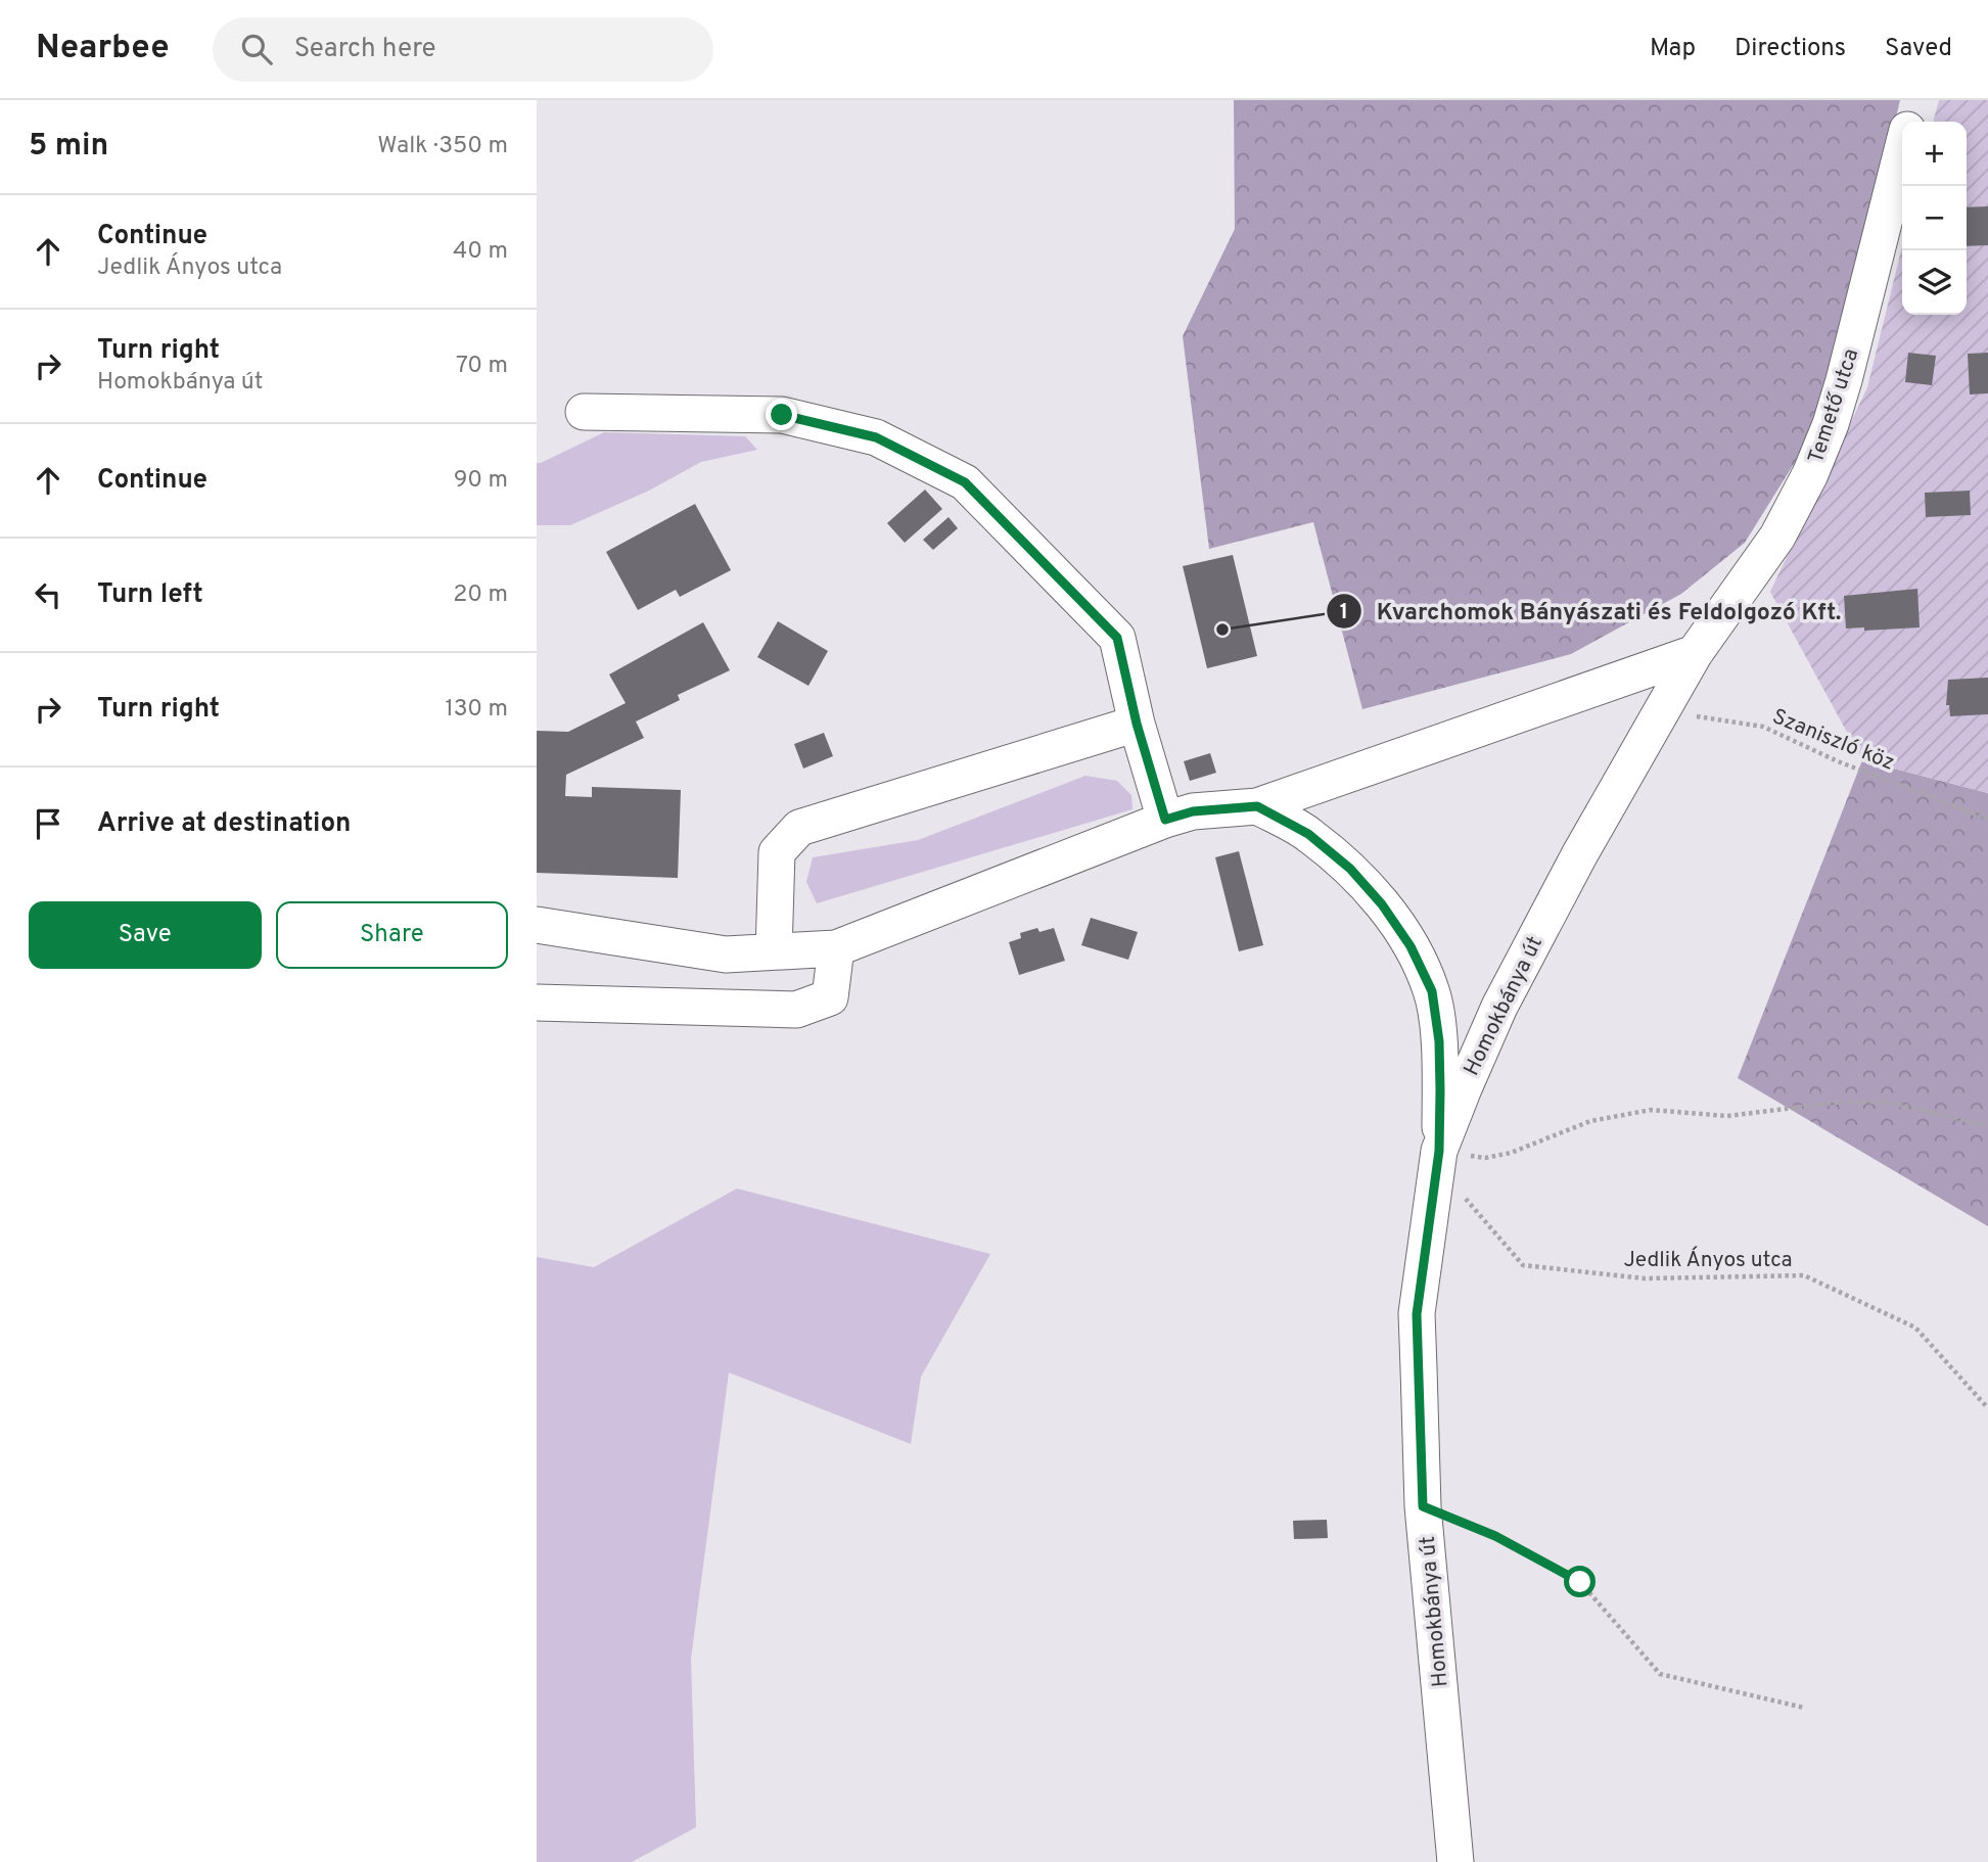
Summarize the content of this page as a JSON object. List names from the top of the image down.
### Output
{
  "streets": {
    "street": ["Temető utca", "Homokbánya út"],
    "path": ["Szaniszló köz", "Jedlik Ányos utca"]
  },
  "crossings": [
    ["Temető utca", "Homokbánya út"],
    ["Szaniszló köz", "Homokbánya út"],
    ["Homokbánya út", "Jedlik Ányos utca"]
  ],
  "places": ["Kvarchomok Bányászati és Feldolgozó Kft."],
  "page": {
    "header": "Nearbee",
    "search": "Search here",
    "nav": ["Map", "Directions", "Saved"],
    "heading": ["5 min", "Walk · 350 m"],
    "map_buttons": ["+", "−"],
    "list": [
      ["Continue", "Jedlik Ányos utca", "40 m"],
      ["Turn right", "Homokbánya út", "70 m"],
      ["Continue", "90 m"],
      ["Turn left", "20 m"],
      ["Turn right", "130 m"],
      "Arrive at destination"
    ],
    "buttons": ["Save", "Share"]
  }
}
